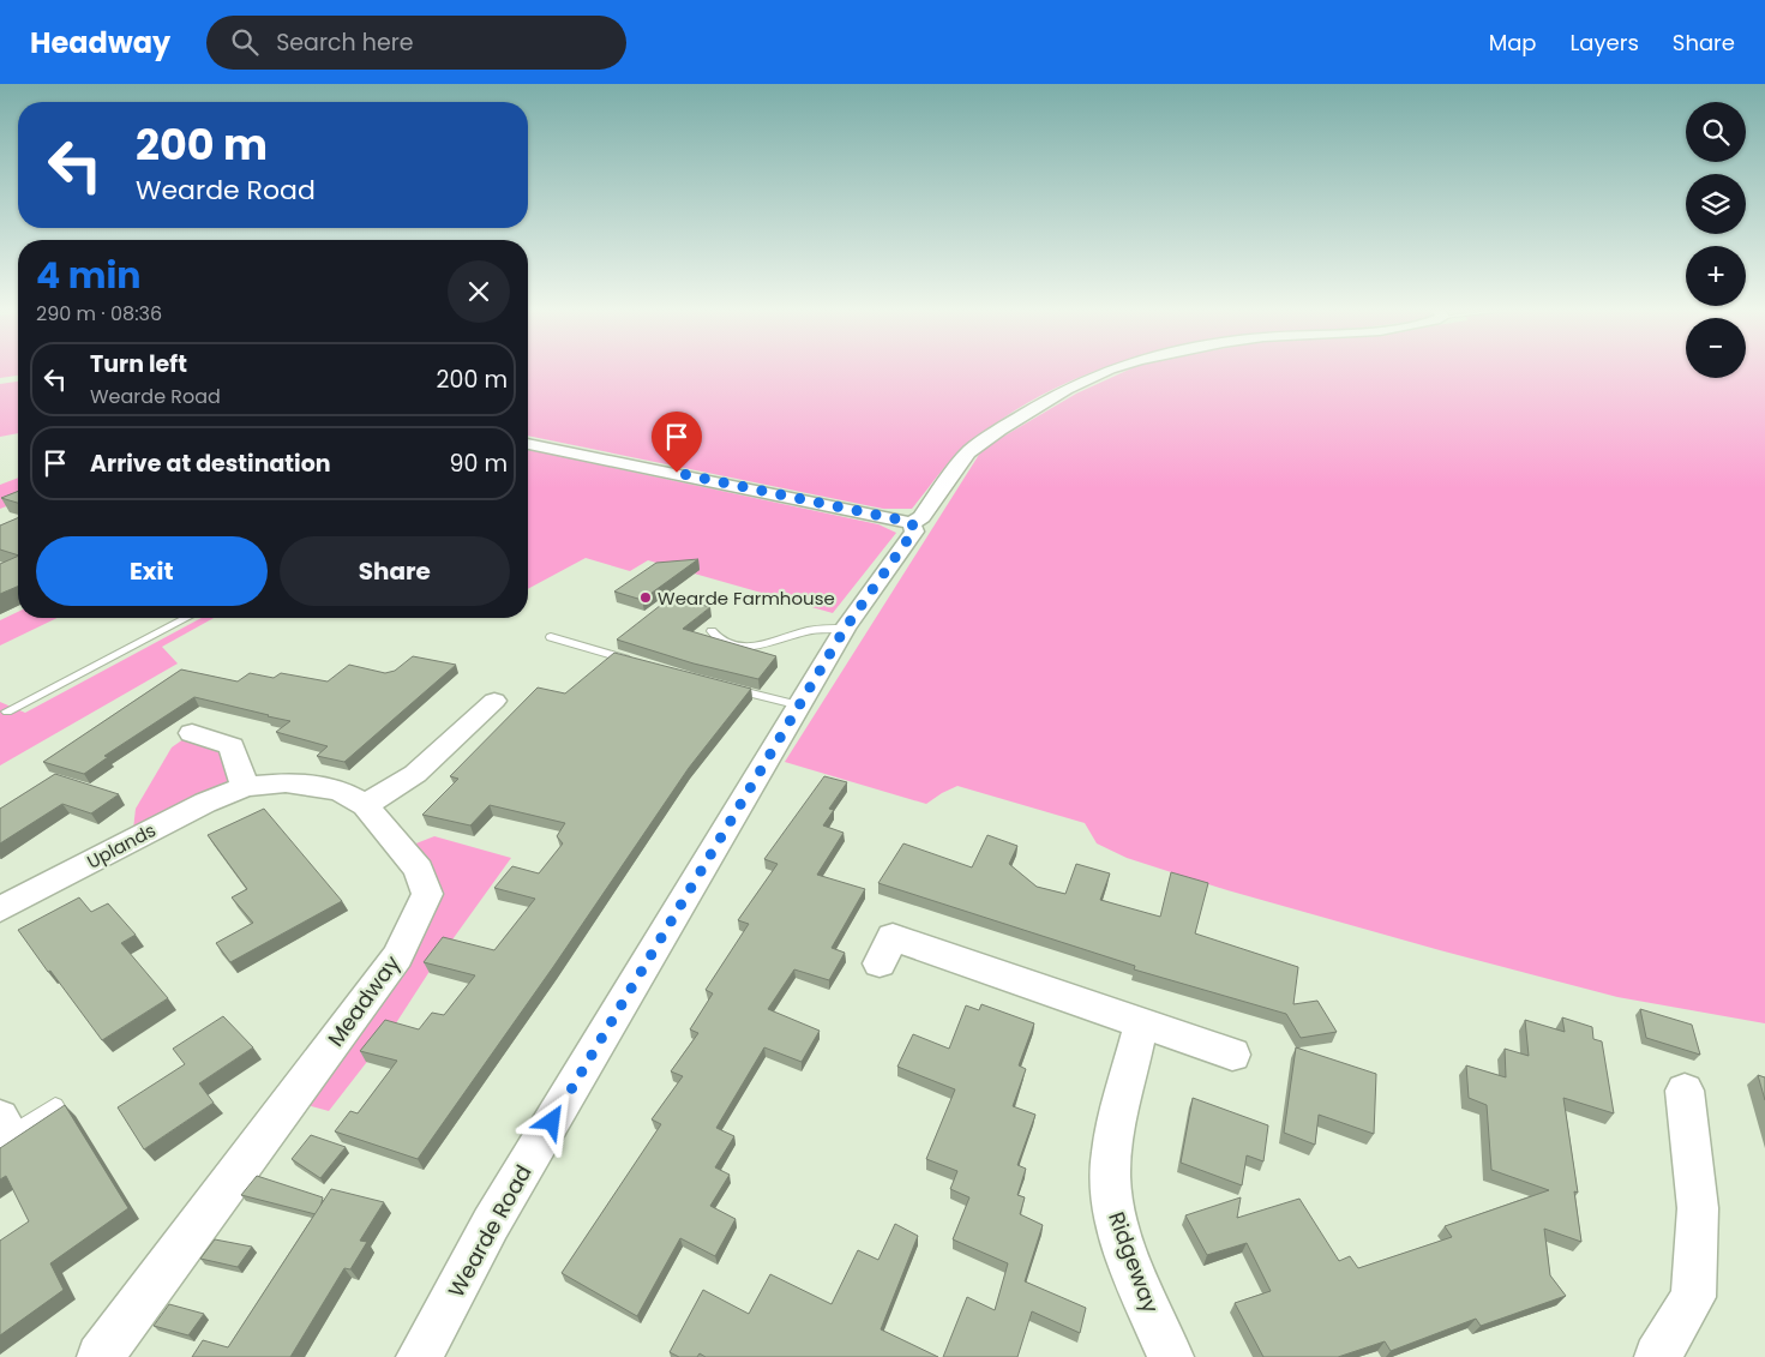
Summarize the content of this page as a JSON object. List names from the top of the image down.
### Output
{
  "streets": {
    "street": [
      "Uplands",
      "Meadway",
      "Wearde Road",
      "Ridgeway"
    ]
  },
  "crossings": [
    ["Uplands", "Meadway"]
  ],
  "places": ["Wearde Farmhouse"],
  "page": {
    "header": "Headway",
    "search": "Search here",
    "nav": ["Map", "Layers", "Share"],
    "map_buttons": ["+", "−"],
    "turn": ["200 m", "Wearde Road"],
    "heading": ["4 min", "290 m · 08:36"],
    "list": [
      {
        "name": "Turn left",
        "note": "Wearde Road",
        "value": "200 m"
      },
      {
        "name": "Arrive at destination",
        "value": "90 m"
      }
    ],
    "buttons": ["Exit", "Share"]
  }
}
